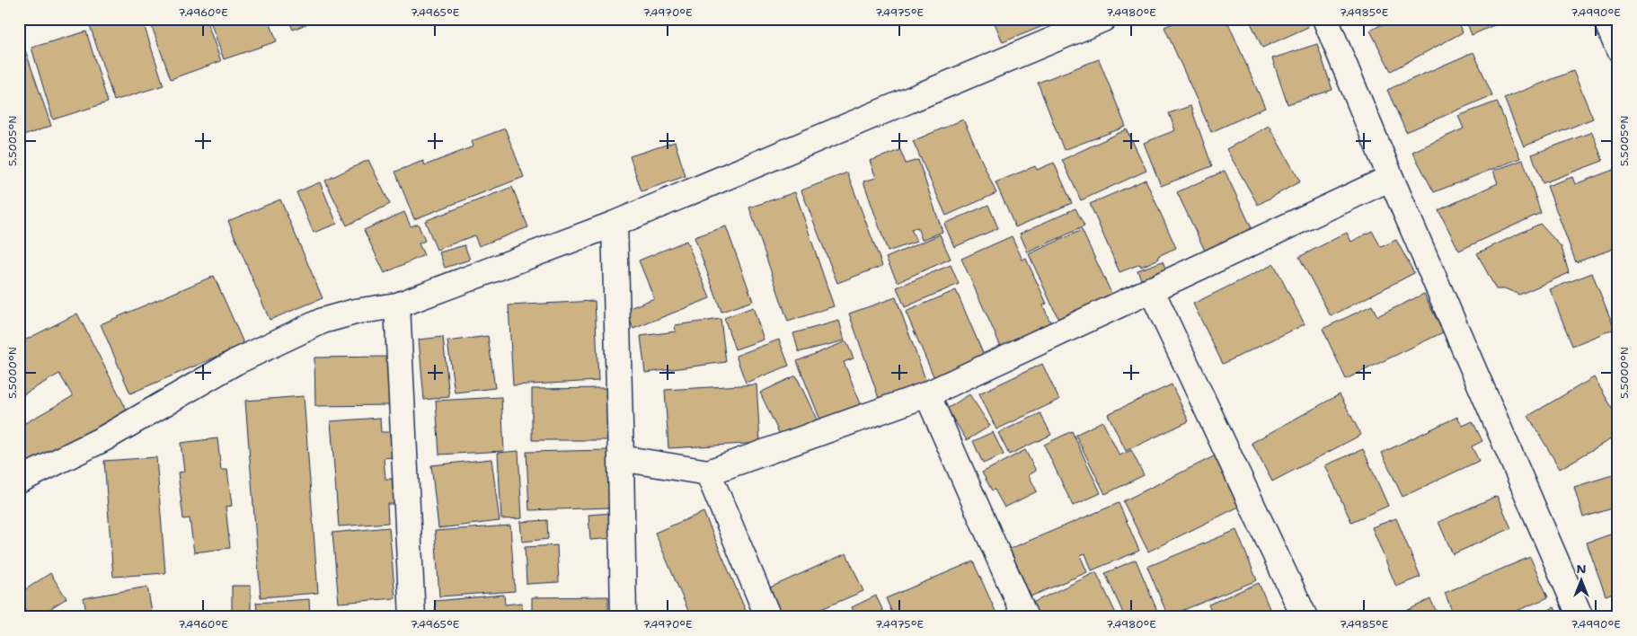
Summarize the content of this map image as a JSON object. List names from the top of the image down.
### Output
{
  "north": "top",
  "coordinates": [
    "7.4960°E",
    "7.4965°E",
    "7.4970°E",
    "7.4975°E",
    "7.4980°E",
    "7.4985°E",
    "7.4990°E",
    "5.5005°N",
    "5.5000°N"
  ]
}
